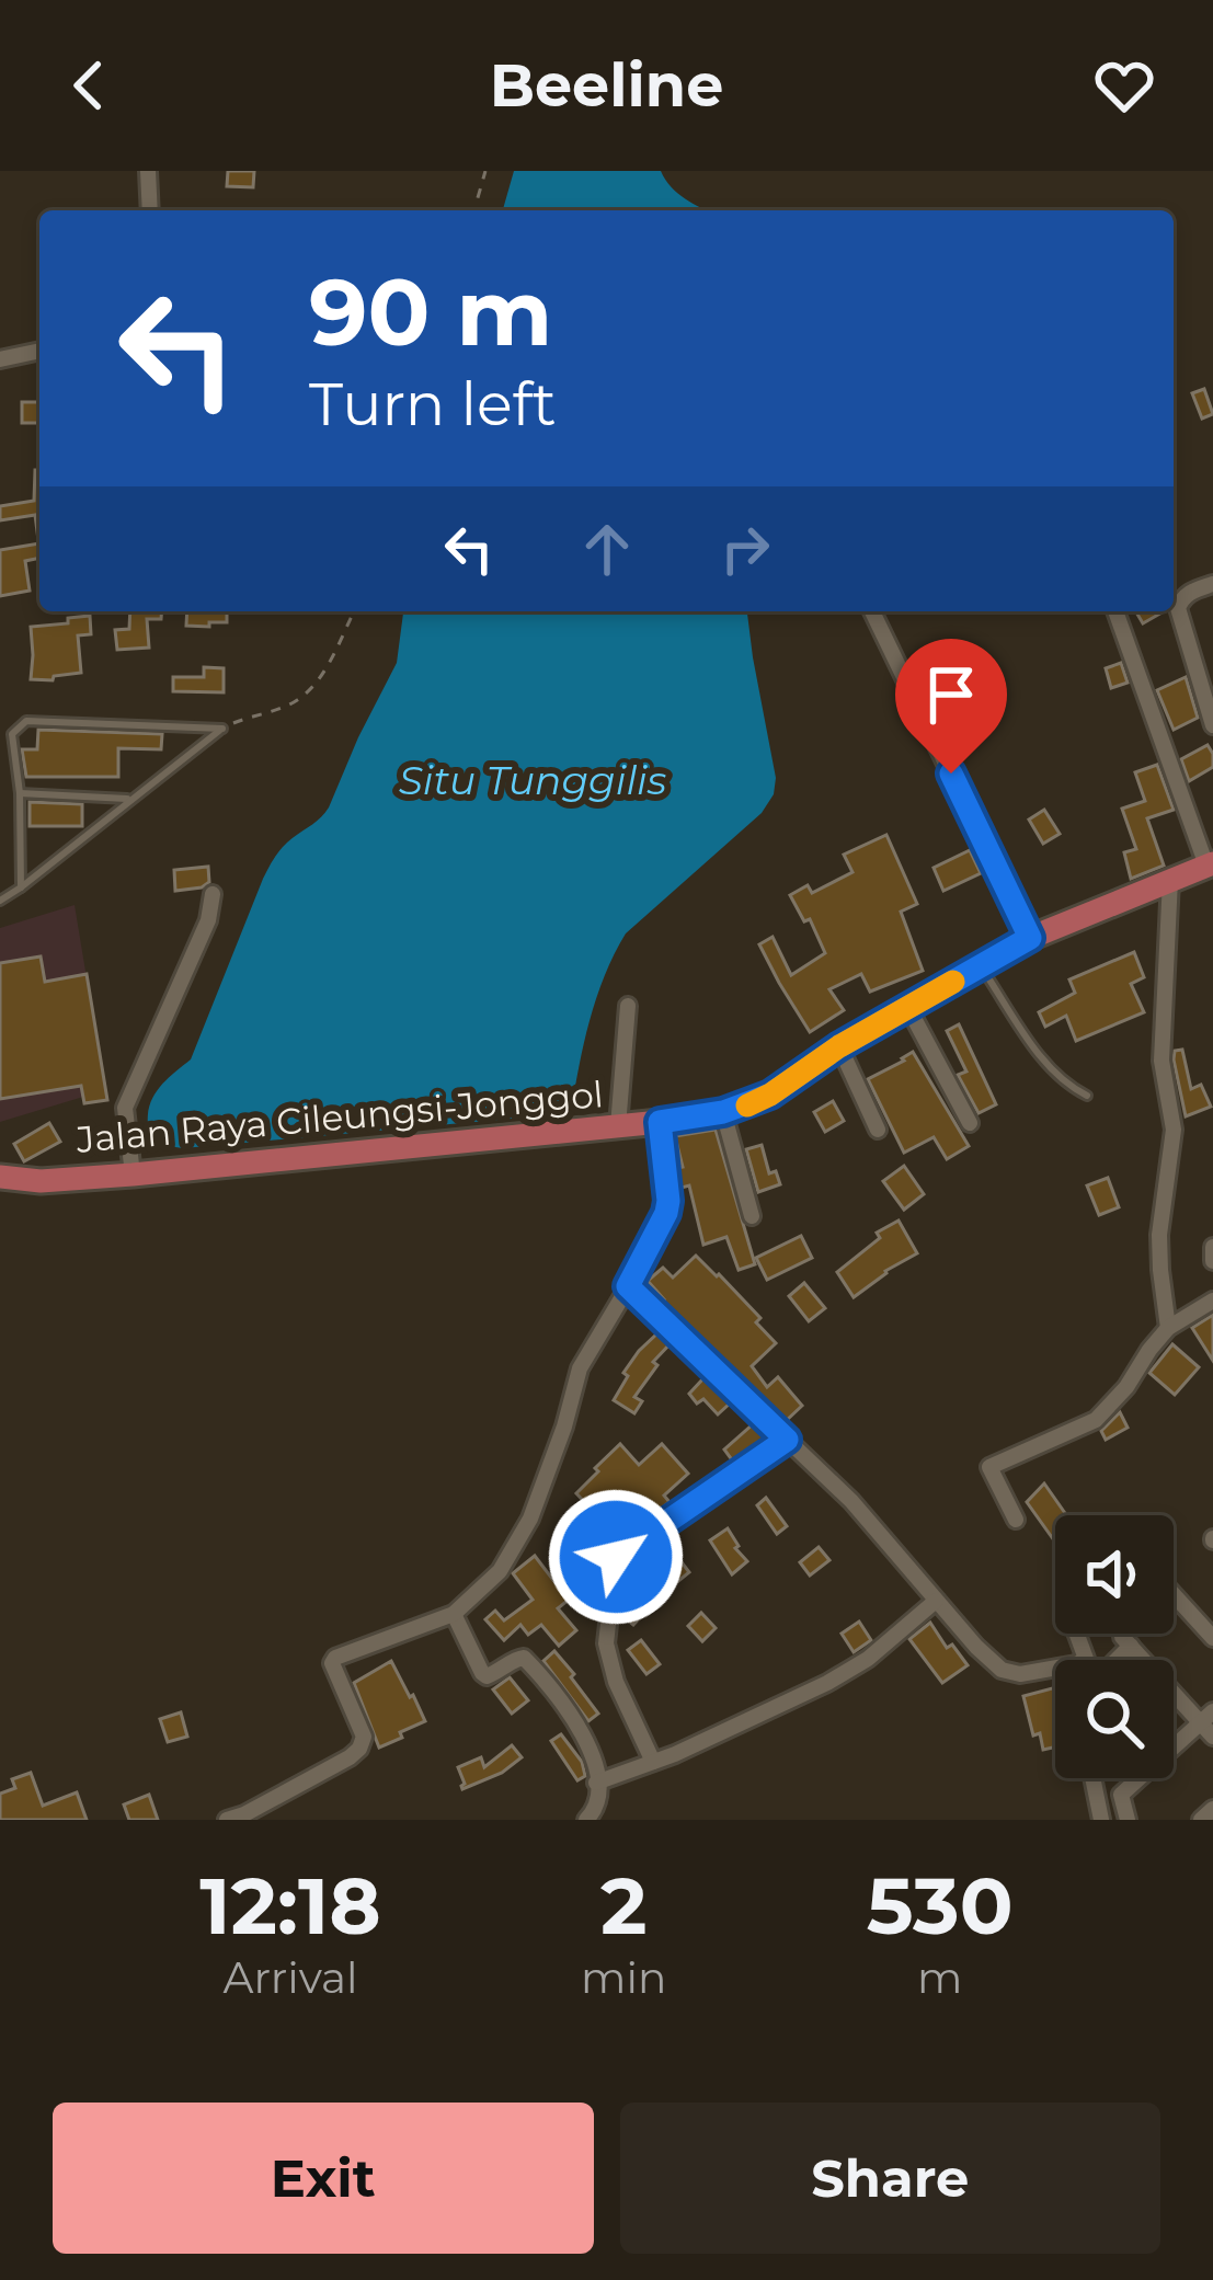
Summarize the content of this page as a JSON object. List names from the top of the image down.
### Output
{
  "streets": {
    "main road": ["Jalan Raya Cileungsi-Jonggol"]
  },
  "water": ["Situ Tunggilis"],
  "page": {
    "header": "Beeline",
    "turn": ["90 m", "Turn left"],
    "eta": [
      "12:18",
      "Arrival",
      "2",
      "min",
      "530",
      "m"
    ],
    "buttons": ["Exit", "Share"]
  }
}
